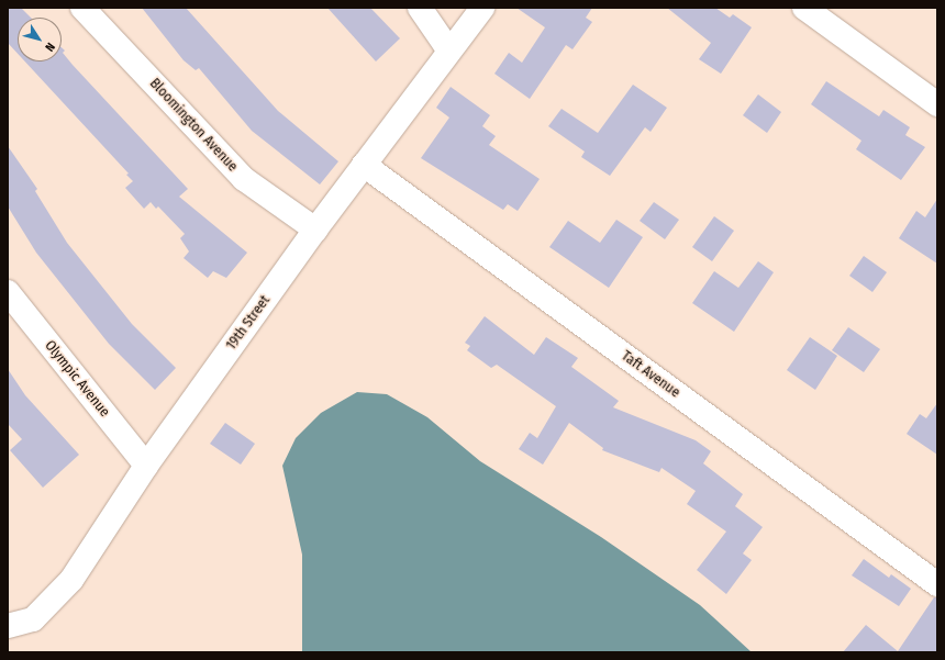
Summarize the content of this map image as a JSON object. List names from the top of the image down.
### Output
{
  "streets": {
    "street": [
      "Bloomington Avenue",
      "19th Street",
      "Taft Avenue",
      "Olympic Avenue"
    ]
  },
  "crossings": [
    ["Bloomington Avenue", "19th Street"],
    ["19th Street", "Taft Avenue"],
    ["19th Street", "Olympic Avenue"]
  ],
  "north": "bottom right"
}
